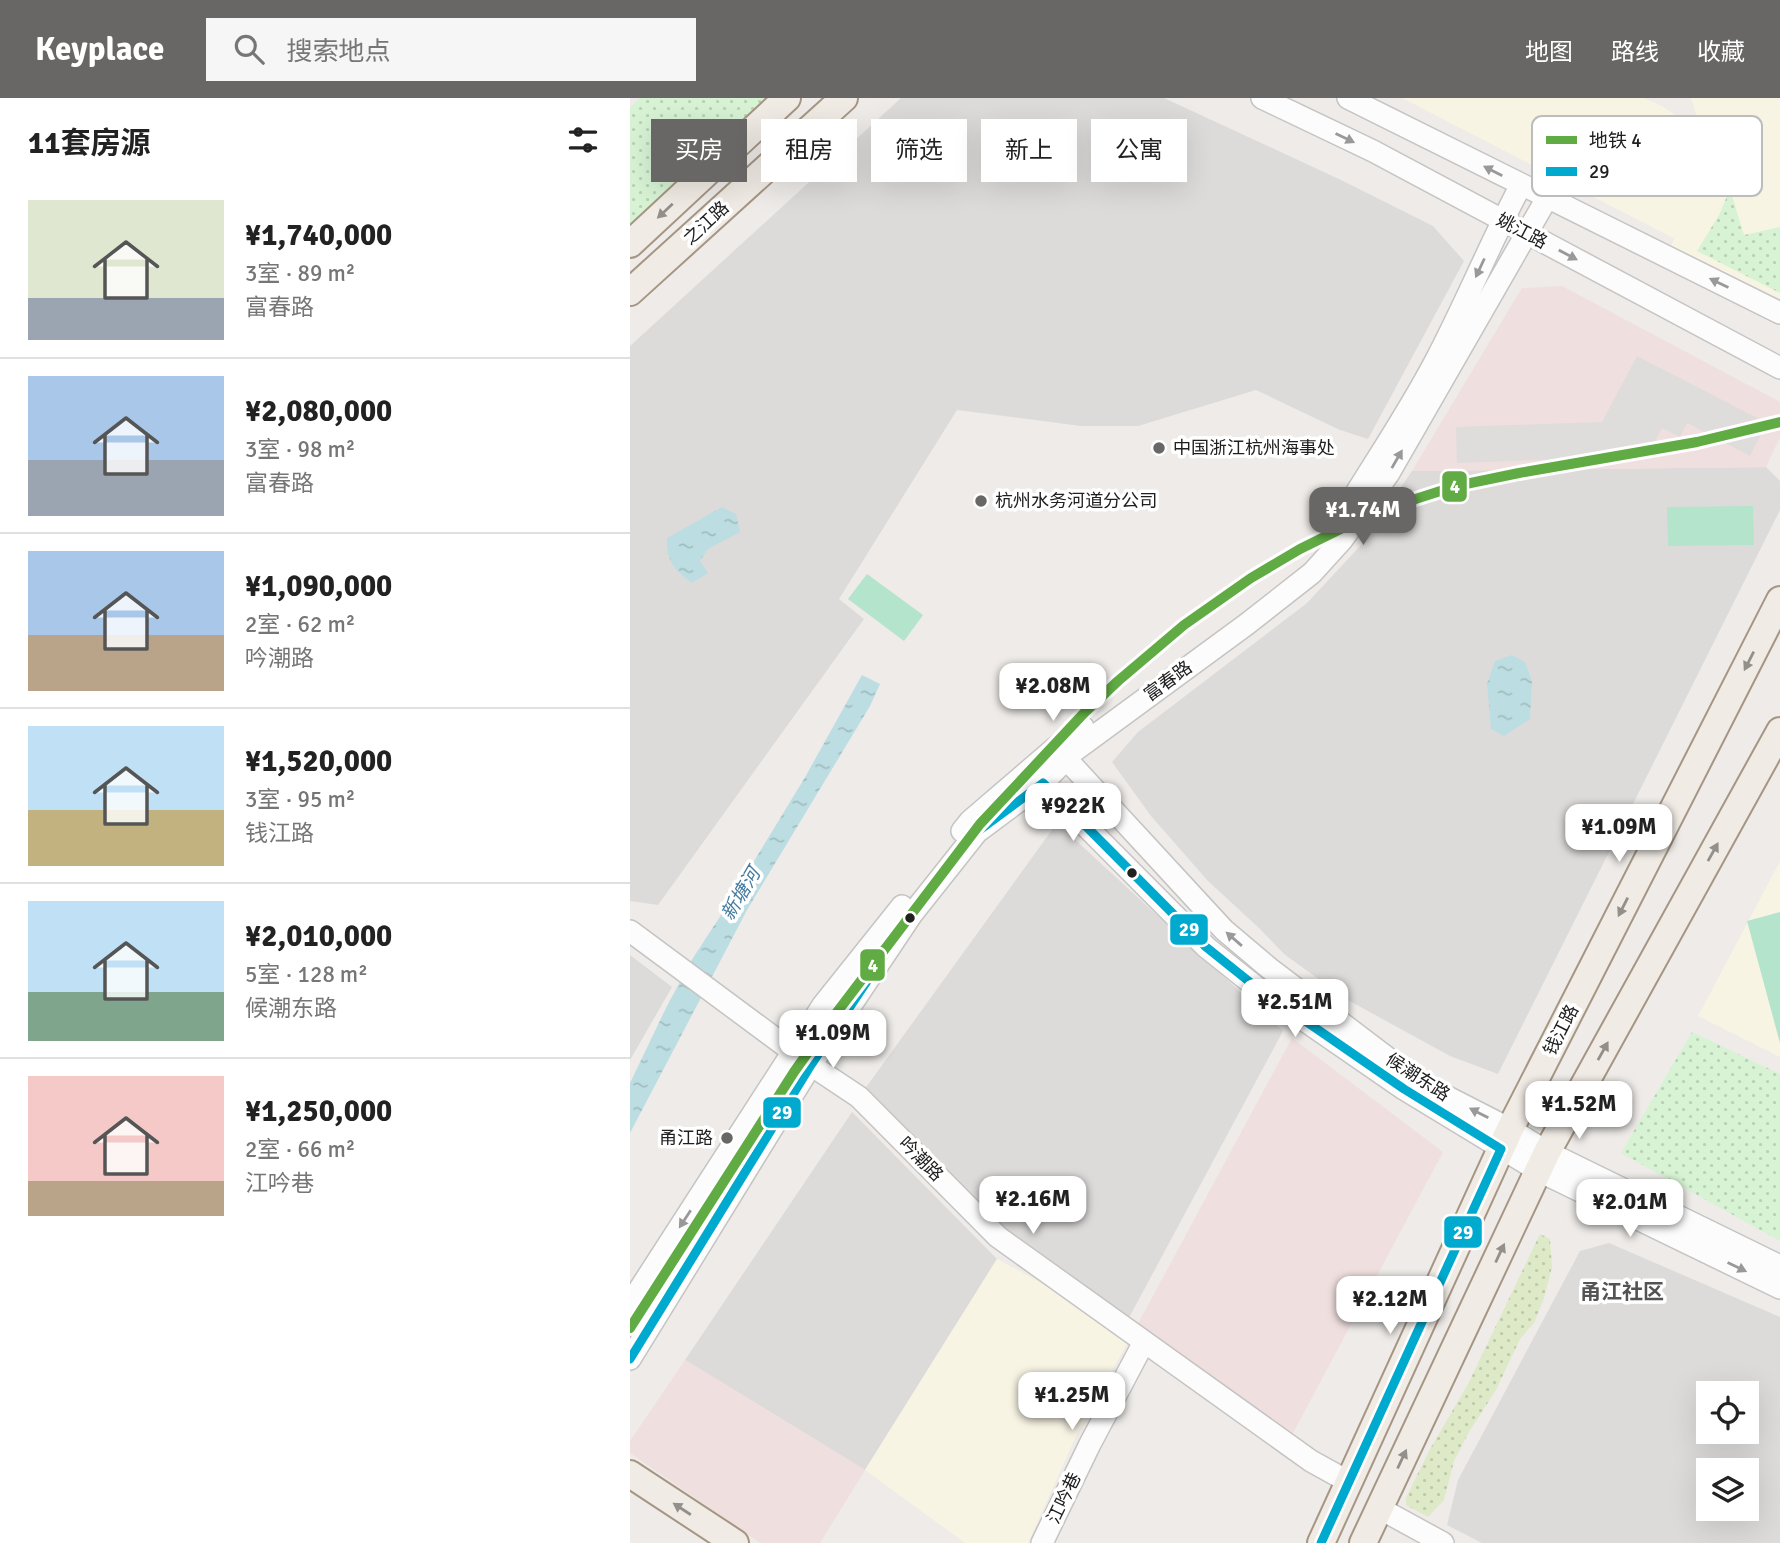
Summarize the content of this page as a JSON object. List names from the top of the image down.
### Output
{
  "streets": {
    "main road": ["之江路", "钱江路"],
    "street": [
      "姚江路",
      "富春路",
      "候潮东路",
      "吟潮路",
      "江吟巷"
    ]
  },
  "crossings": [
    ["姚江路", "富春路"],
    ["富春路", "候潮东路"],
    ["富春路", "吟潮路"],
    ["钱江路", "候潮东路"],
    ["钱江路", "吟潮路"],
    ["吟潮路", "江吟巷"]
  ],
  "districts": ["甬江社区"],
  "water": ["新塘河"],
  "places": ["中国浙江杭州海事处", "杭州水务河道分公司", "甬江路"],
  "lines": ["metro line 4", "transit line 29"],
  "legend": ["地铁 4", "29"],
  "page": {
    "header": "Keyplace",
    "search": "搜索地点",
    "nav": ["地图", "路线", "收藏"],
    "heading": "11套房源",
    "chip": [
      "买房",
      "租房",
      "筛选",
      "新上",
      "公寓"
    ],
    "list": [
      {
        "name": "¥1,740,000",
        "note": "3室 · 89 m² · 富春路"
      },
      {
        "name": "¥2,080,000",
        "note": "3室 · 98 m² · 富春路"
      },
      {
        "name": "¥1,090,000",
        "note": "2室 · 62 m² · 吟潮路"
      },
      {
        "name": "¥1,520,000",
        "note": "3室 · 95 m² · 钱江路"
      },
      {
        "name": "¥2,010,000",
        "note": "5室 · 128 m² · 候潮东路"
      },
      {
        "name": "¥1,250,000",
        "note": "2室 · 66 m² · 江吟巷"
      }
    ],
    "price": [
      "¥1.74M",
      "¥2.08M",
      "¥922K",
      "¥1.09M",
      "¥2.51M",
      "¥1.09M",
      "¥1.52M",
      "¥2.16M",
      "¥2.01M",
      "¥2.12M",
      "¥1.25M"
    ]
  }
}
